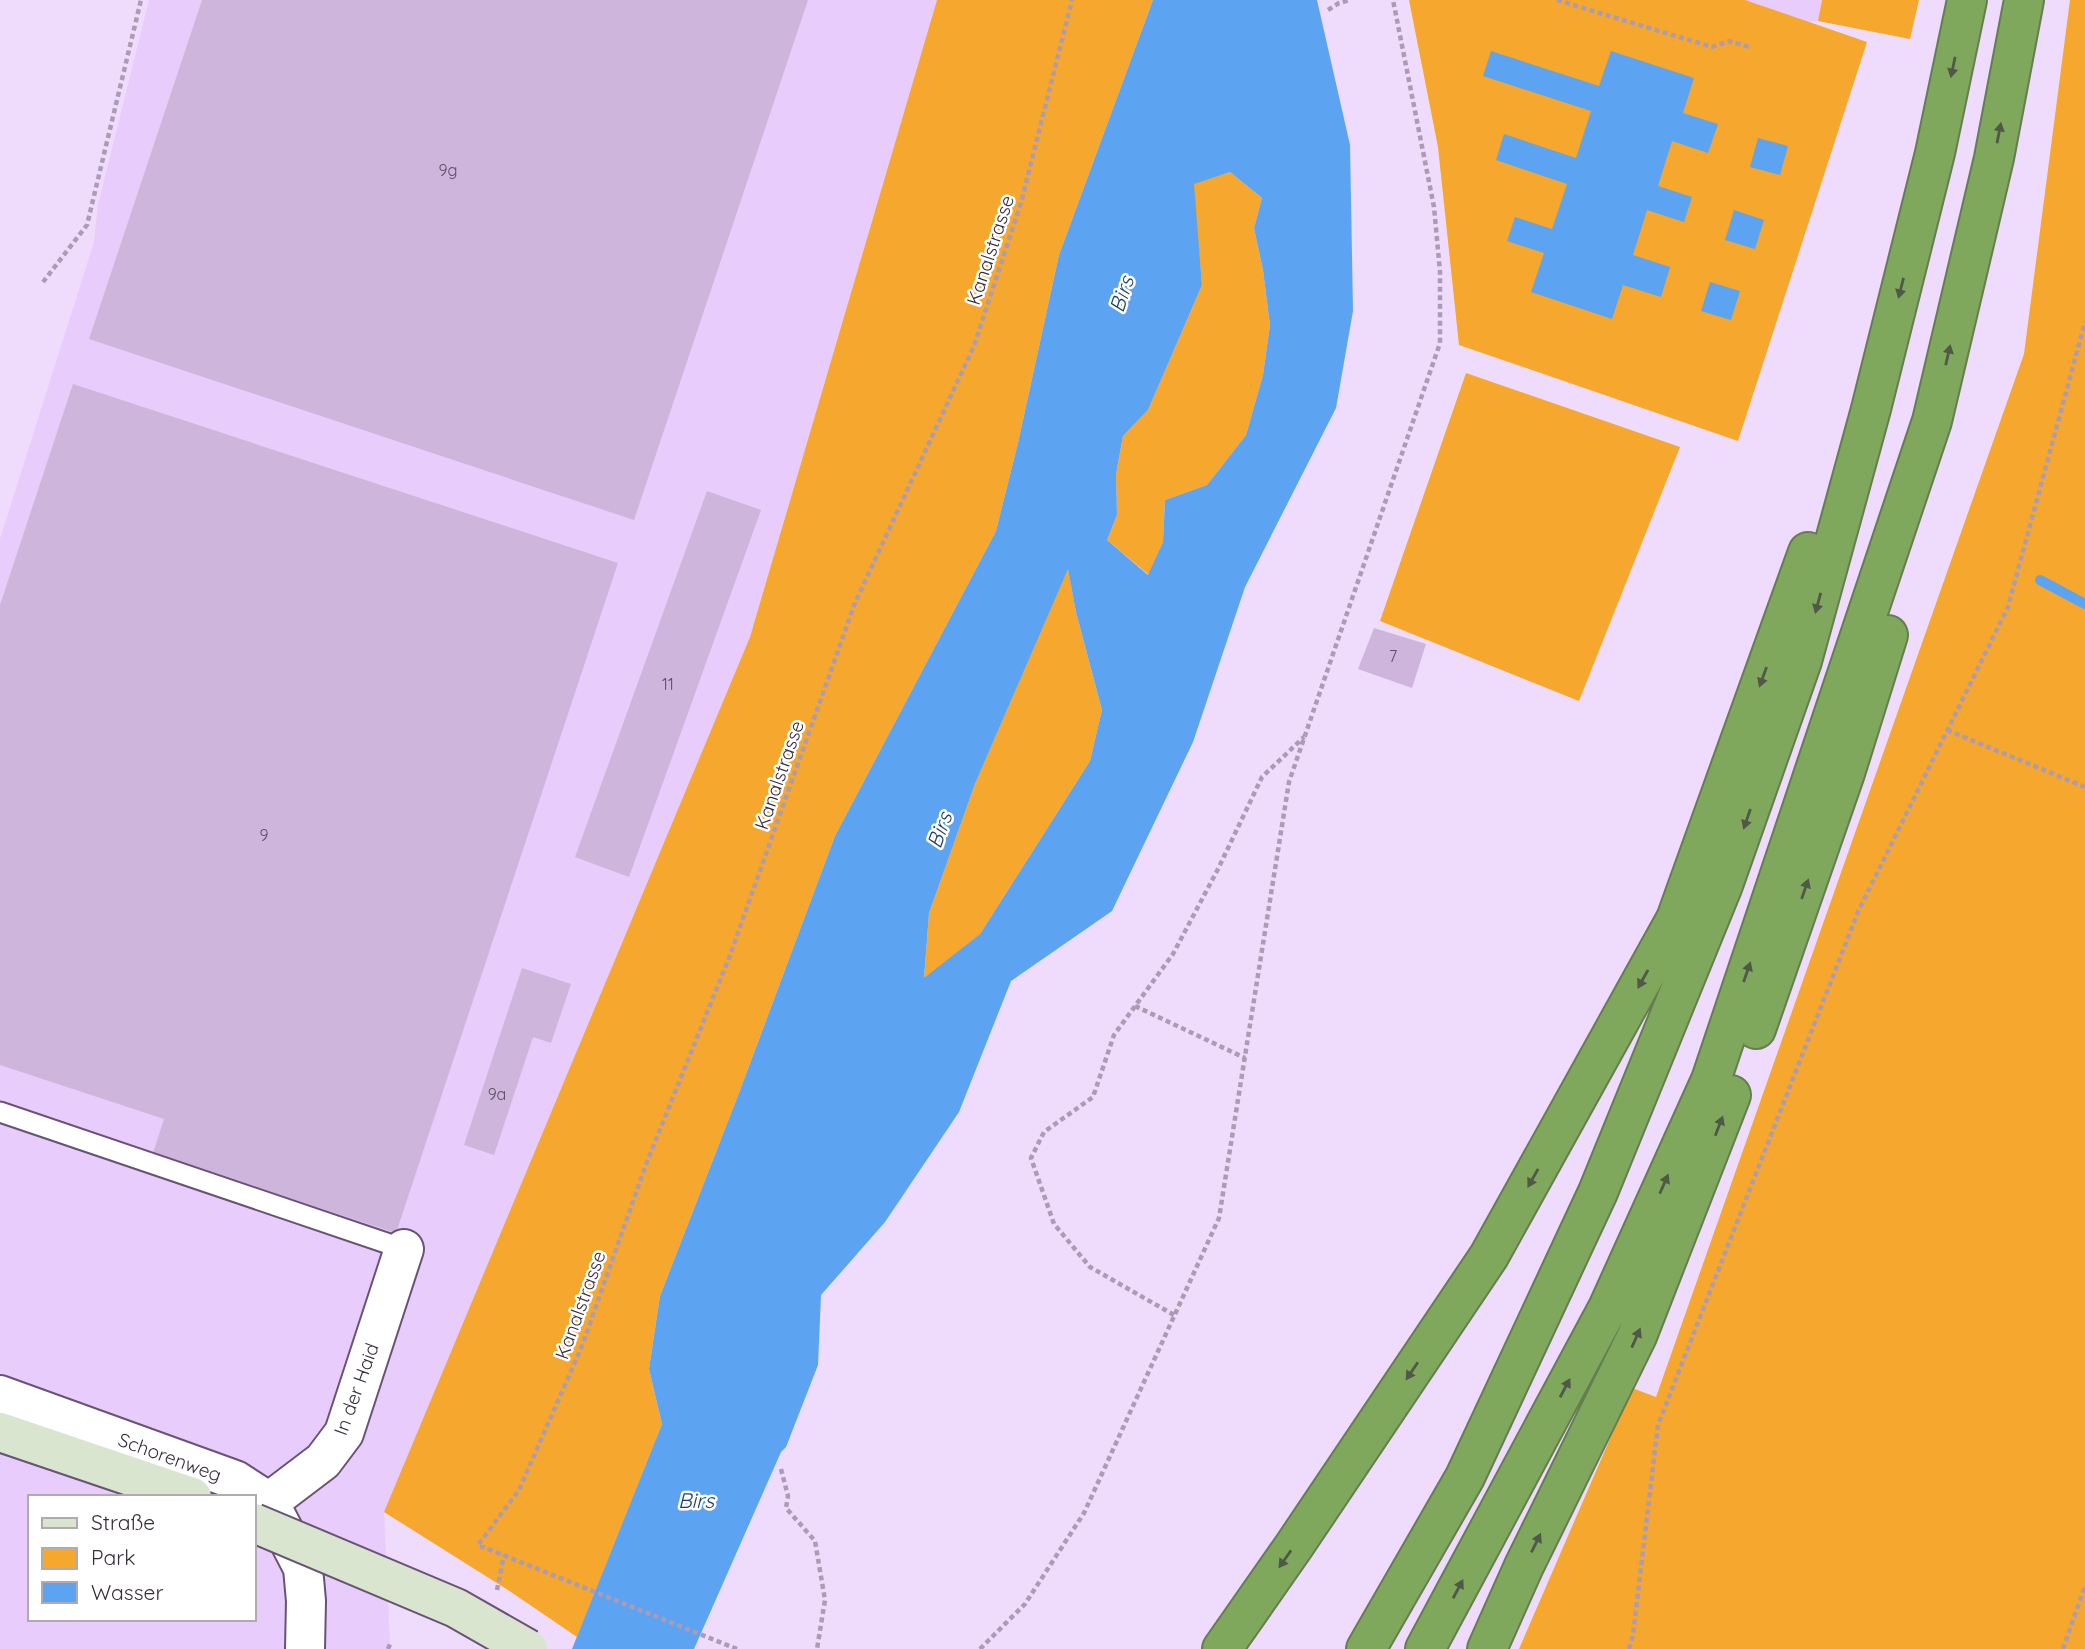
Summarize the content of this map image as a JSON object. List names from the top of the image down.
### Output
{
  "streets": {
    "street": ["In der Haid", "Schorenweg"],
    "path": ["Kanalstrasse"]
  },
  "water": ["Birs"],
  "house_numbers": [
    "9g",
    "7",
    "11",
    "9",
    "9a"
  ],
  "legend": ["Straße", "Park", "Wasser"]
}
